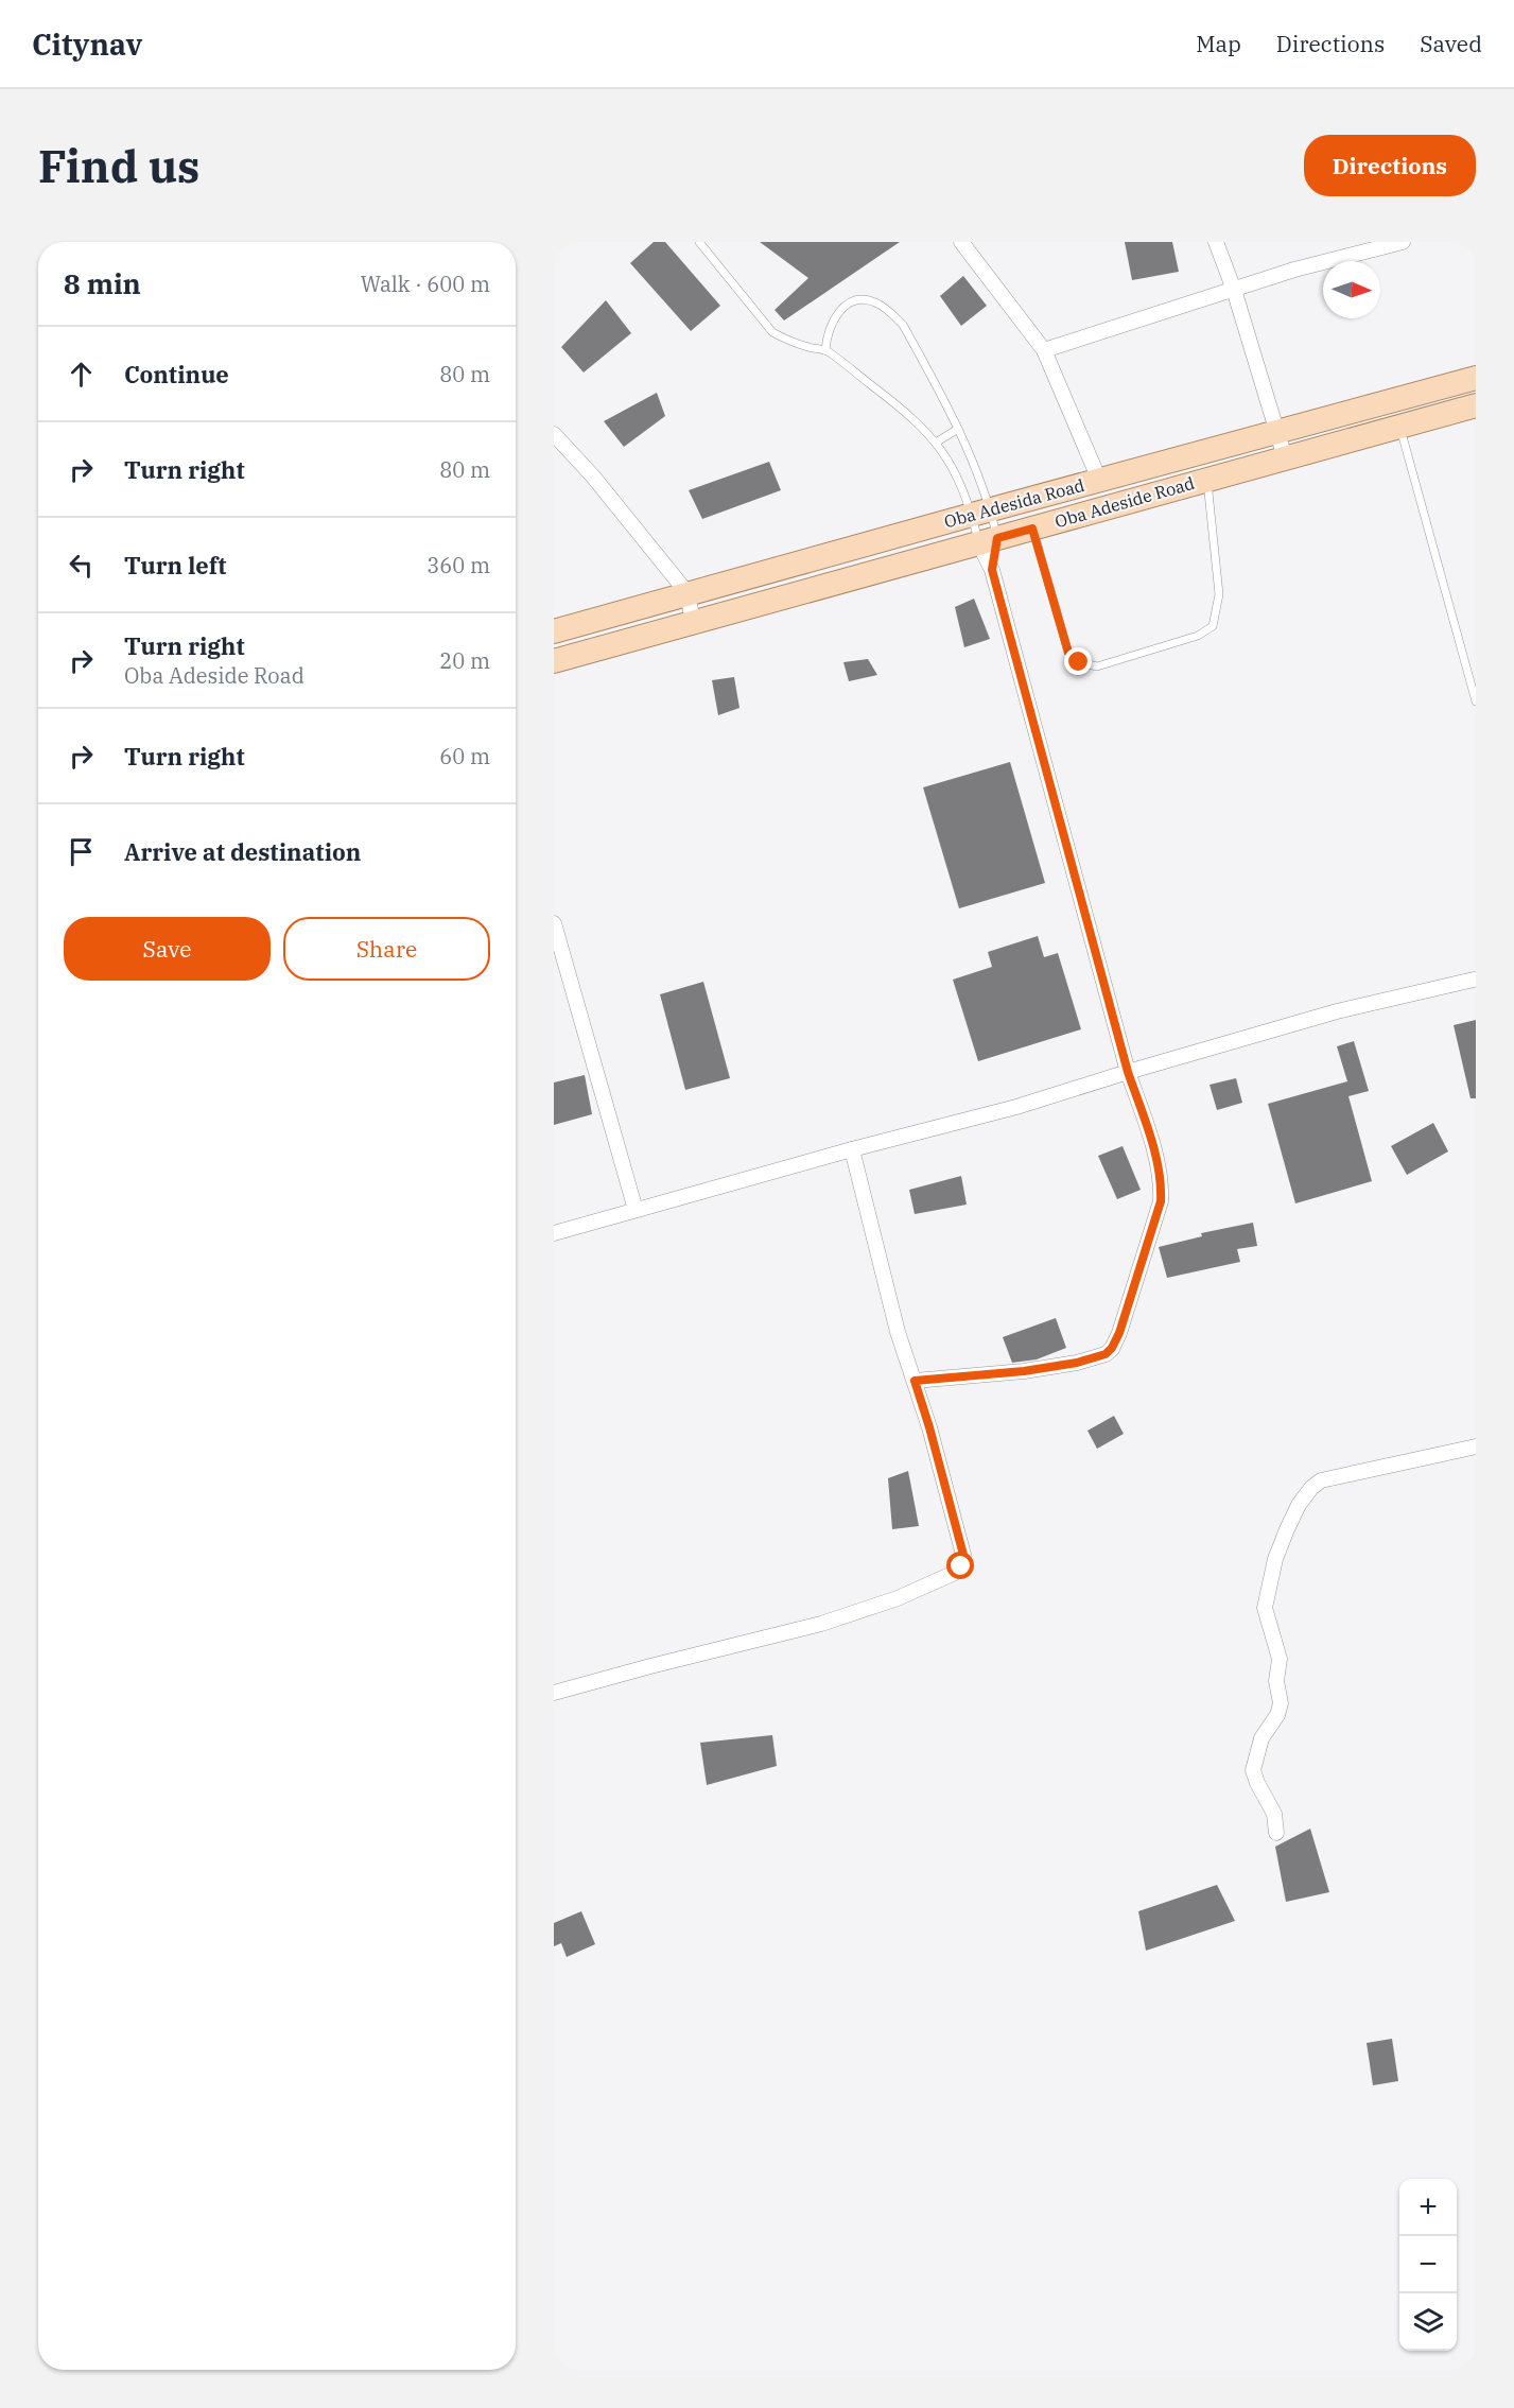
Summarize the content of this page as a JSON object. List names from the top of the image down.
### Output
{
  "streets": {
    "main road": ["Oba Adeside Road", "Oba Adesida Road"]
  },
  "north": "right",
  "page": {
    "header": "Citynav",
    "nav": ["Map", "Directions", "Saved"],
    "buttons": [
      "Directions",
      ["Save", "Share"]
    ],
    "title": "Find us",
    "heading": ["8 min", "Walk · 600 m"],
    "list": [
      ["Continue", "80 m"],
      ["Turn right", "80 m"],
      ["Turn left", "360 m"],
      ["Turn right", "Oba Adeside Road", "20 m"],
      ["Turn right", "60 m"],
      "Arrive at destination"
    ],
    "map_buttons": ["+", "−"]
  }
}
